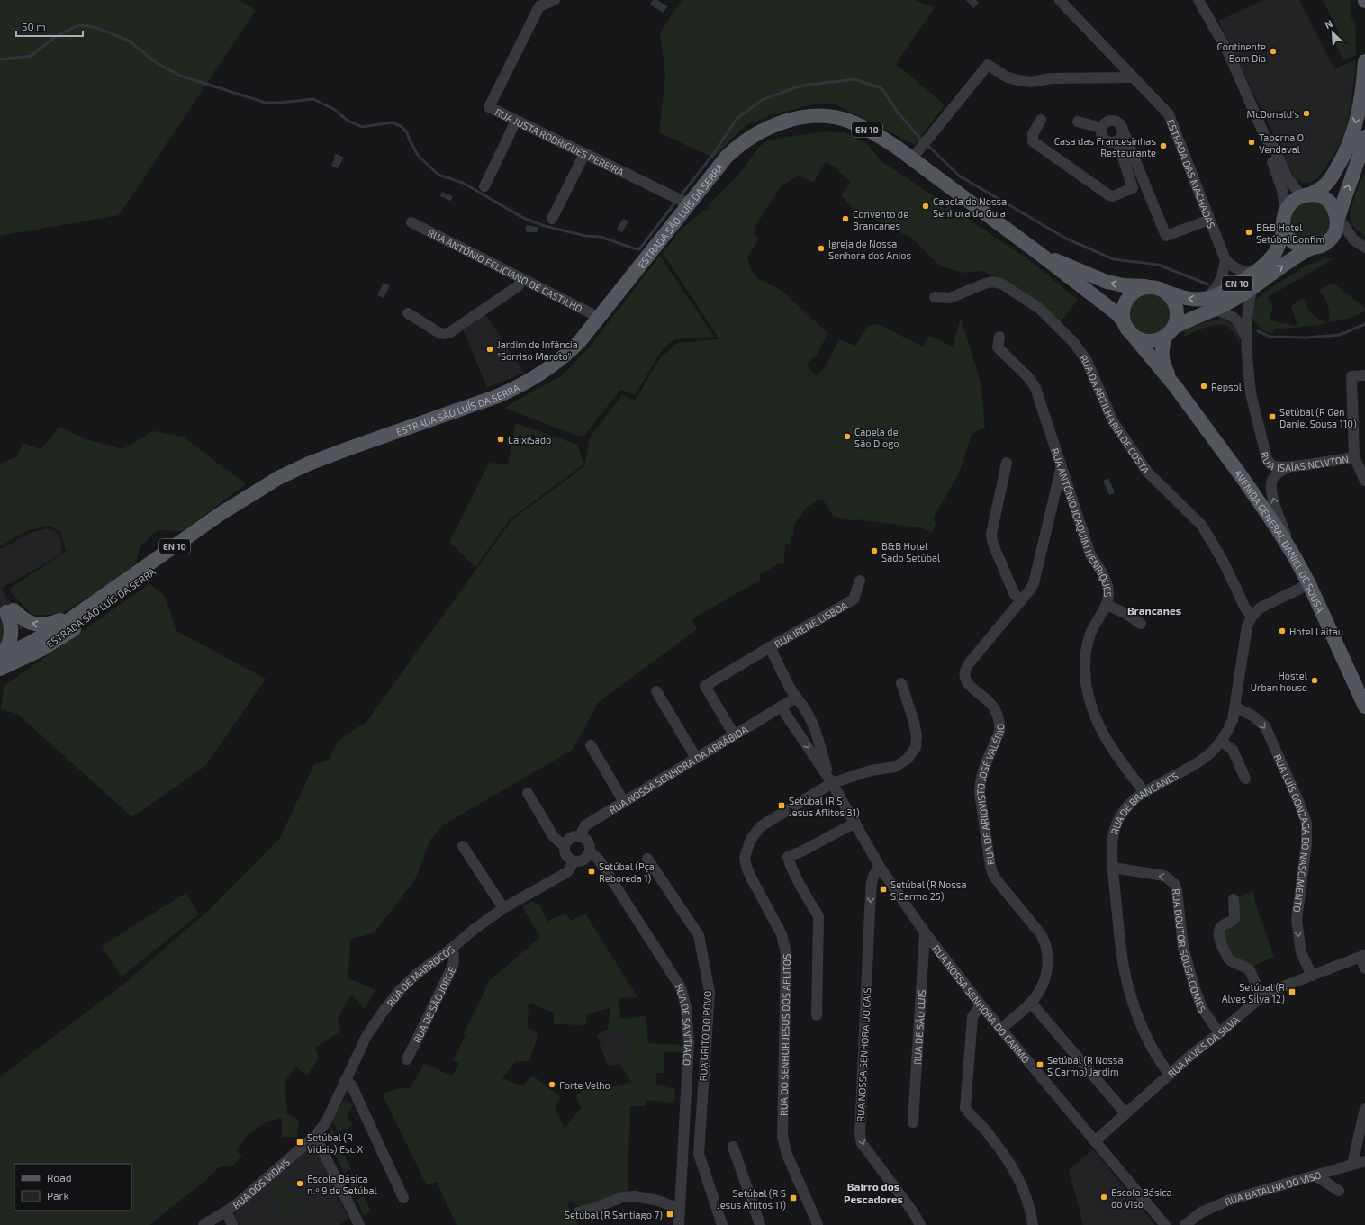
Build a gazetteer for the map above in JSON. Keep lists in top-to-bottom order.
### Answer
{
  "streets": {
    "main road": ["EN 10", "ESTRADA SÃO LUÍS DA SERRA", "AVENIDA GENERAL DANIEL DE SOUSA"],
    "street": [
      "RUA JUSTA RODRIGUES PEREIRA",
      "ESTRADA DAS MACHADAS",
      "RUA ANTÓNIO FELICIANO DE CASTILHO",
      "RUA DA ARTILHARIA DE COSTA",
      "RUA ISAÍAS NEWTON",
      "RUA ANTÓNIO JOAQUIM HENRIQUES",
      "RUA IRENE LISBOA",
      "RUA NOSSA SENHORA DA ARRÁBIDA",
      "RUA DE ARIOVISTO JOSÉ VALÉRIO",
      "RUA DE BRANCANES",
      "RUA LUÍS GONZAGA DO NASCIMENTO",
      "RUA DOUTOR SOUSA GOMES",
      "RUA DE MARROCOS",
      "RUA NOSSA SENHORA DO CARMO",
      "RUA DE SÃO JORGE",
      "RUA DE SAN'TIAGO",
      "RUA DE SÃO LUIS",
      "RUA DO SENHOR JESUS DOS AFLITOS",
      "RUA GRITO DO POVO",
      "RUA ALVES DA SILVA",
      "RUA NOSSA SENHORA DO CAIS",
      "RUA DOS VIDAIS",
      "RUA BATALHA DO VISO"
    ]
  },
  "crossings": [
    ["EN 10", "ESTRADA DAS MACHADAS"],
    ["EN 10", "ESTRADA SÃO LUÍS DA SERRA"],
    ["EN 10", "RUA ISAÍAS NEWTON"],
    ["RUA JUSTA RODRIGUES PEREIRA", "ESTRADA SÃO LUÍS DA SERRA"],
    ["ESTRADA DAS MACHADAS", "RUA ISAÍAS NEWTON"],
    ["ESTRADA SÃO LUÍS DA SERRA", "RUA ANTÓNIO FELICIANO DE CASTILHO"],
    ["RUA DA ARTILHARIA DE COSTA", "RUA DE BRANCANES"],
    ["RUA ANTÓNIO JOAQUIM HENRIQUES", "RUA DE ARIOVISTO JOSÉ VALÉRIO"],
    ["RUA ANTÓNIO JOAQUIM HENRIQUES", "RUA DE BRANCANES"],
    ["RUA IRENE LISBOA", "RUA NOSSA SENHORA DA ARRÁBIDA"],
    ["RUA NOSSA SENHORA DA ARRÁBIDA", "RUA DE MARROCOS"],
    ["RUA NOSSA SENHORA DA ARRÁBIDA", "RUA DE SAN'TIAGO"],
    ["RUA DE ARIOVISTO JOSÉ VALÉRIO", "RUA NOSSA SENHORA DO CARMO"],
    ["RUA DE BRANCANES", "RUA LUÍS GONZAGA DO NASCIMENTO"],
    ["RUA DE BRANCANES", "RUA DOUTOR SOUSA GOMES"],
    ["RUA DE BRANCANES", "RUA ALVES DA SILVA"],
    ["RUA LUÍS GONZAGA DO NASCIMENTO", "RUA ALVES DA SILVA"],
    ["RUA DOUTOR SOUSA GOMES", "RUA ALVES DA SILVA"],
    ["RUA DE MARROCOS", "RUA DE SÃO JORGE"],
    ["RUA DE MARROCOS", "RUA DE SAN'TIAGO"],
    ["RUA DE MARROCOS", "RUA DOS VIDAIS"],
    ["RUA NOSSA SENHORA DO CARMO", "RUA DE SÃO LUIS"],
    ["RUA NOSSA SENHORA DO CARMO", "RUA DO SENHOR JESUS DOS AFLITOS"],
    ["RUA NOSSA SENHORA DO CARMO", "RUA ALVES DA SILVA"],
    ["RUA NOSSA SENHORA DO CARMO", "RUA NOSSA SENHORA DO CAIS"]
  ],
  "one_way": ["RUA LUÍS GONZAGA DO NASCIMENTO", "RUA DOUTOR SOUSA GOMES", "RUA NOSSA SENHORA DO CAIS"],
  "districts": ["Brancanes", "Bairro dos Pescadores"],
  "places": {
    "other": [
      "Continente Bom Dia",
      "McDonald's",
      "Taberna O Vendaval",
      "Casa das Francesinhas Restaurante",
      "Capela de Nossa Senhora da Guia",
      "Convento de Brancanes",
      "B&B Hotel Setúbal Bonfim",
      "Igreja de Nossa Senhora dos Anjos",
      "Jardim de Infância \"Sorriso Maroto\"",
      "Repsol",
      "Capela de São Diogo",
      "CaixiSado",
      "B&B Hotel Sado Setúbal",
      "Hotel Laitau",
      "Hostel Urban house",
      "Forte Velho",
      "Escola Básica n.º 9 de Setúbal",
      "Escola Básica do Viso"
    ],
    "transit": [
      "Setúbal (R Gen Daniel Sousa 110)",
      "Setúbal (R S Jesus Aflitos 31)",
      "Setúbal (Pça Reboreda 1)",
      "Setúbal (R Nossa S Carmo 25)",
      "Setúbal (R Alves Silva 12)",
      "Setúbal (R Nossa S Carmo) Jardim",
      "Setúbal (R Vidais) Esc X",
      "Setúbal (R S Jesus Aflitos 11)",
      "Setúbal (R Santiago 7)"
    ]
  },
  "legend": ["Road", "Park"],
  "scale_bar": "50 m",
  "north": "top left"
}
